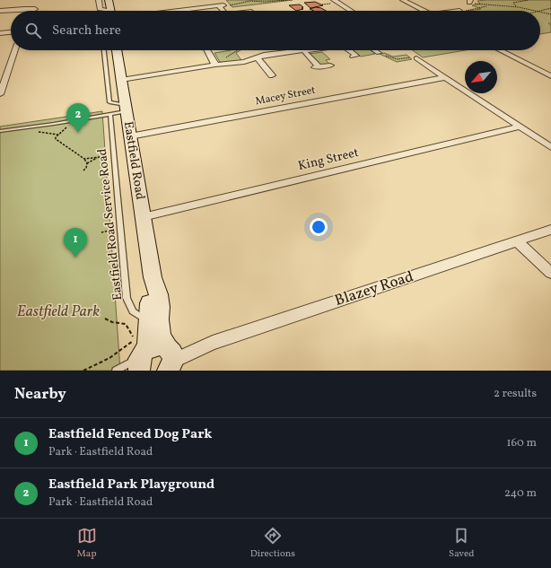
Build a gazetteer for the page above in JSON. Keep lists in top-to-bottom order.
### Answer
{
  "streets": {
    "main road": ["Eastfield Road"],
    "street": ["Macey Street", "King Street", "Blazey Road"],
    "lane": ["Eastfield Road Service Road"]
  },
  "crossings": [
    ["Macey Street", "Eastfield Road"],
    ["King Street", "Eastfield Road"],
    ["Eastfield Road", "Eastfield Road Service Road"],
    ["Eastfield Road", "Blazey Road"]
  ],
  "parks": ["Eastfield Park"],
  "north": "bottom left",
  "page": {
    "search": "Search here",
    "pins": ["2", "1"],
    "heading": ["Nearby", "2 results"],
    "list": [
      {
        "mark": "1",
        "name": "Eastfield Fenced Dog Park",
        "note": "Park · Eastfield Road",
        "value": "160 m"
      },
      {
        "mark": "2",
        "name": "Eastfield Park Playground",
        "note": "Park · Eastfield Road",
        "value": "240 m"
      }
    ],
    "nav": ["Map", "Directions", "Saved"]
  }
}
